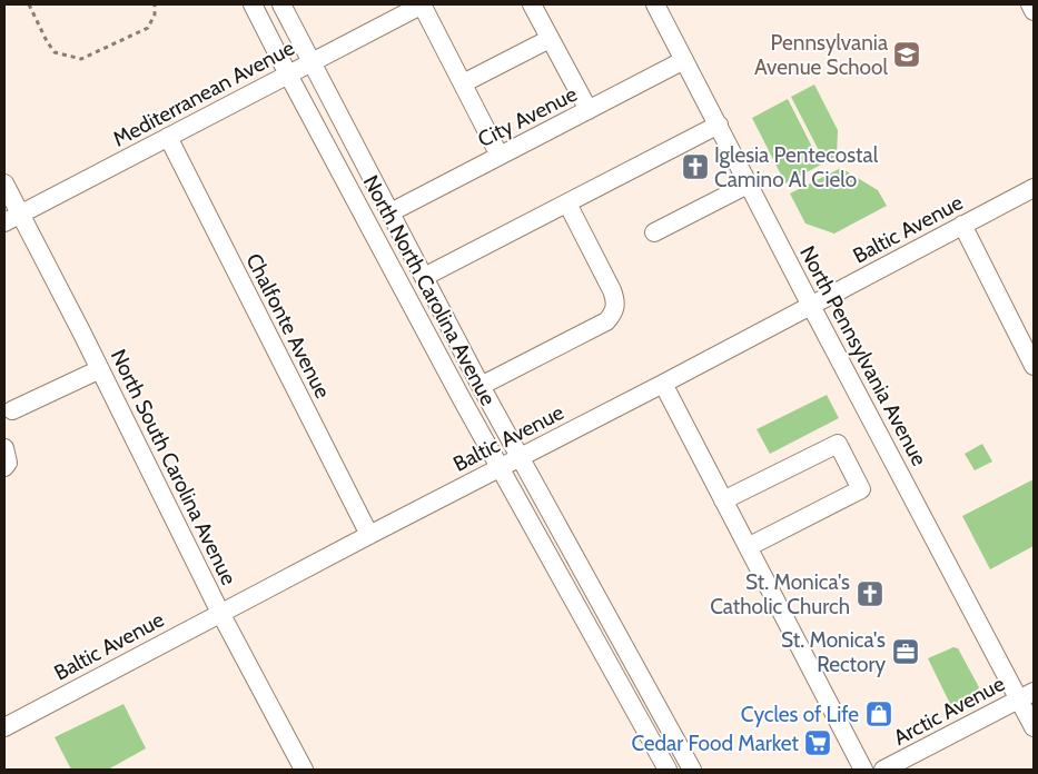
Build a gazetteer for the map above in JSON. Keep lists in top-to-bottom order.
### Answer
{
  "streets": {
    "street": [
      "Mediterranean Avenue",
      "City Avenue",
      "Baltic Avenue",
      "North North Carolina Avenue",
      "Chalfonte Avenue",
      "North Pennsylvania Avenue",
      "North South Carolina Avenue",
      "Arctic Avenue"
    ]
  },
  "crossings": [
    ["Mediterranean Avenue", "North North Carolina Avenue"],
    ["Mediterranean Avenue", "Chalfonte Avenue"],
    ["Mediterranean Avenue", "North South Carolina Avenue"],
    ["City Avenue", "North North Carolina Avenue"],
    ["City Avenue", "North Pennsylvania Avenue"],
    ["Baltic Avenue", "North North Carolina Avenue"],
    ["Baltic Avenue", "Chalfonte Avenue"],
    ["Baltic Avenue", "North Pennsylvania Avenue"],
    ["Baltic Avenue", "North South Carolina Avenue"],
    ["North Pennsylvania Avenue", "Arctic Avenue"]
  ],
  "places": {
    "school or university": ["Pennsylvania Avenue School"],
    "church": ["Iglesia Pentecostal Camino Al Cielo", "St. Monica's Catholic Church"],
    "office": ["St. Monica's Rectory"],
    "shop": ["Cycles of Life"],
    "supermarket": ["Cedar Food Market"]
  }
}
